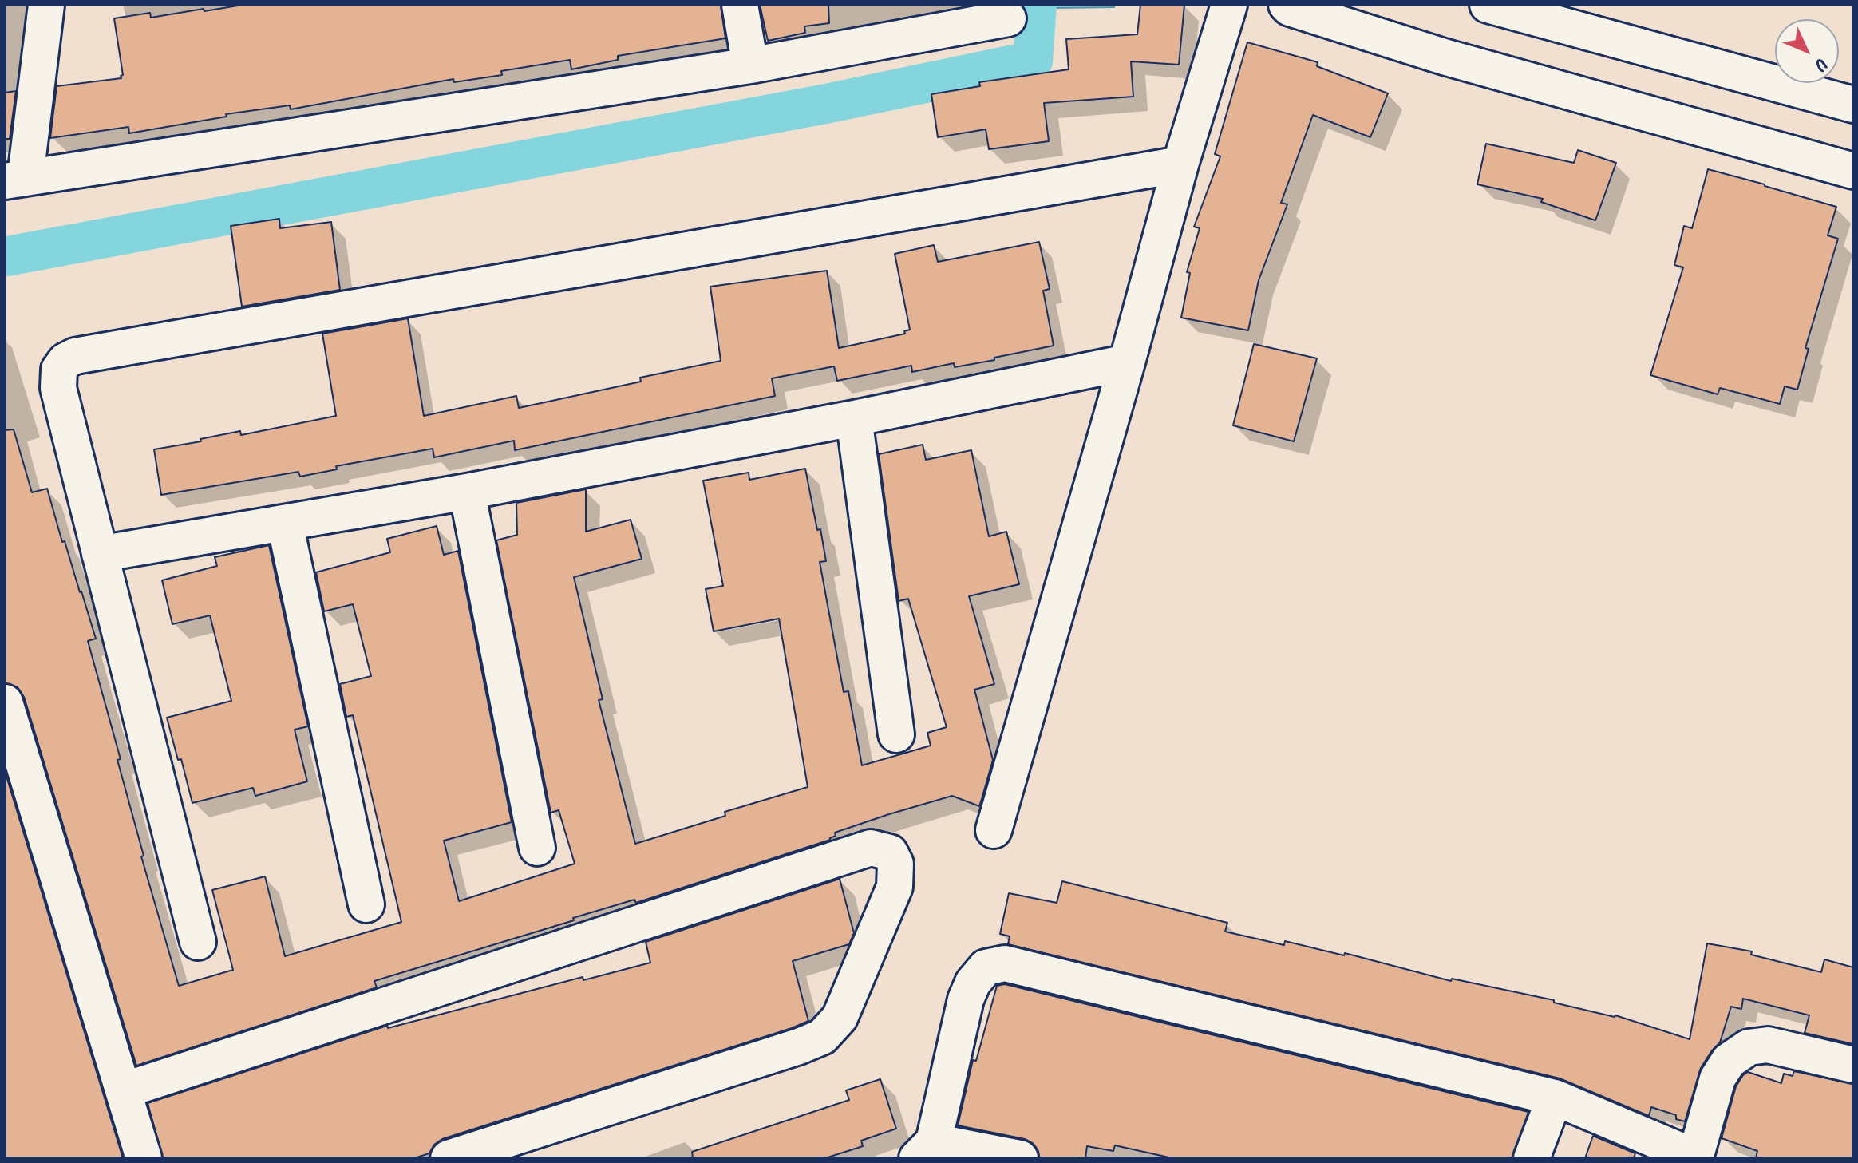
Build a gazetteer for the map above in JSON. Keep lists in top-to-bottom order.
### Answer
{
  "north": "bottom right"
}
